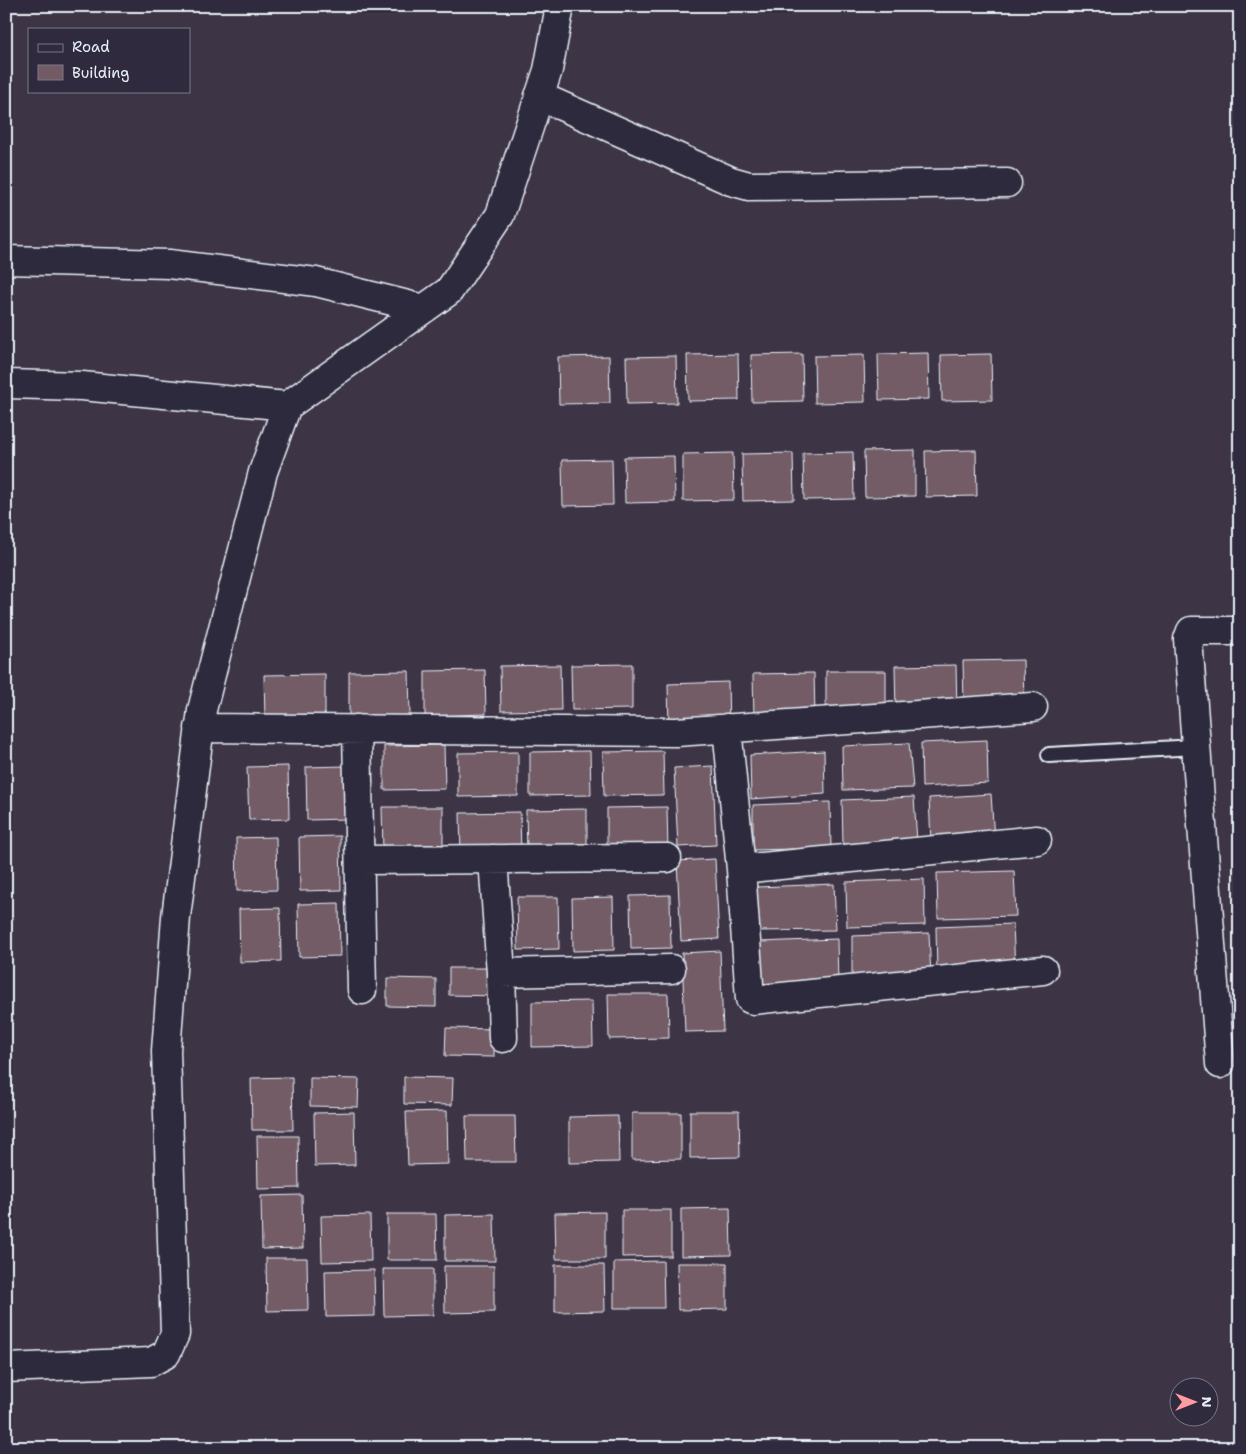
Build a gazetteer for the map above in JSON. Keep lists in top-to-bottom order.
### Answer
{
  "legend": ["Road", "Building"],
  "north": "right"
}
